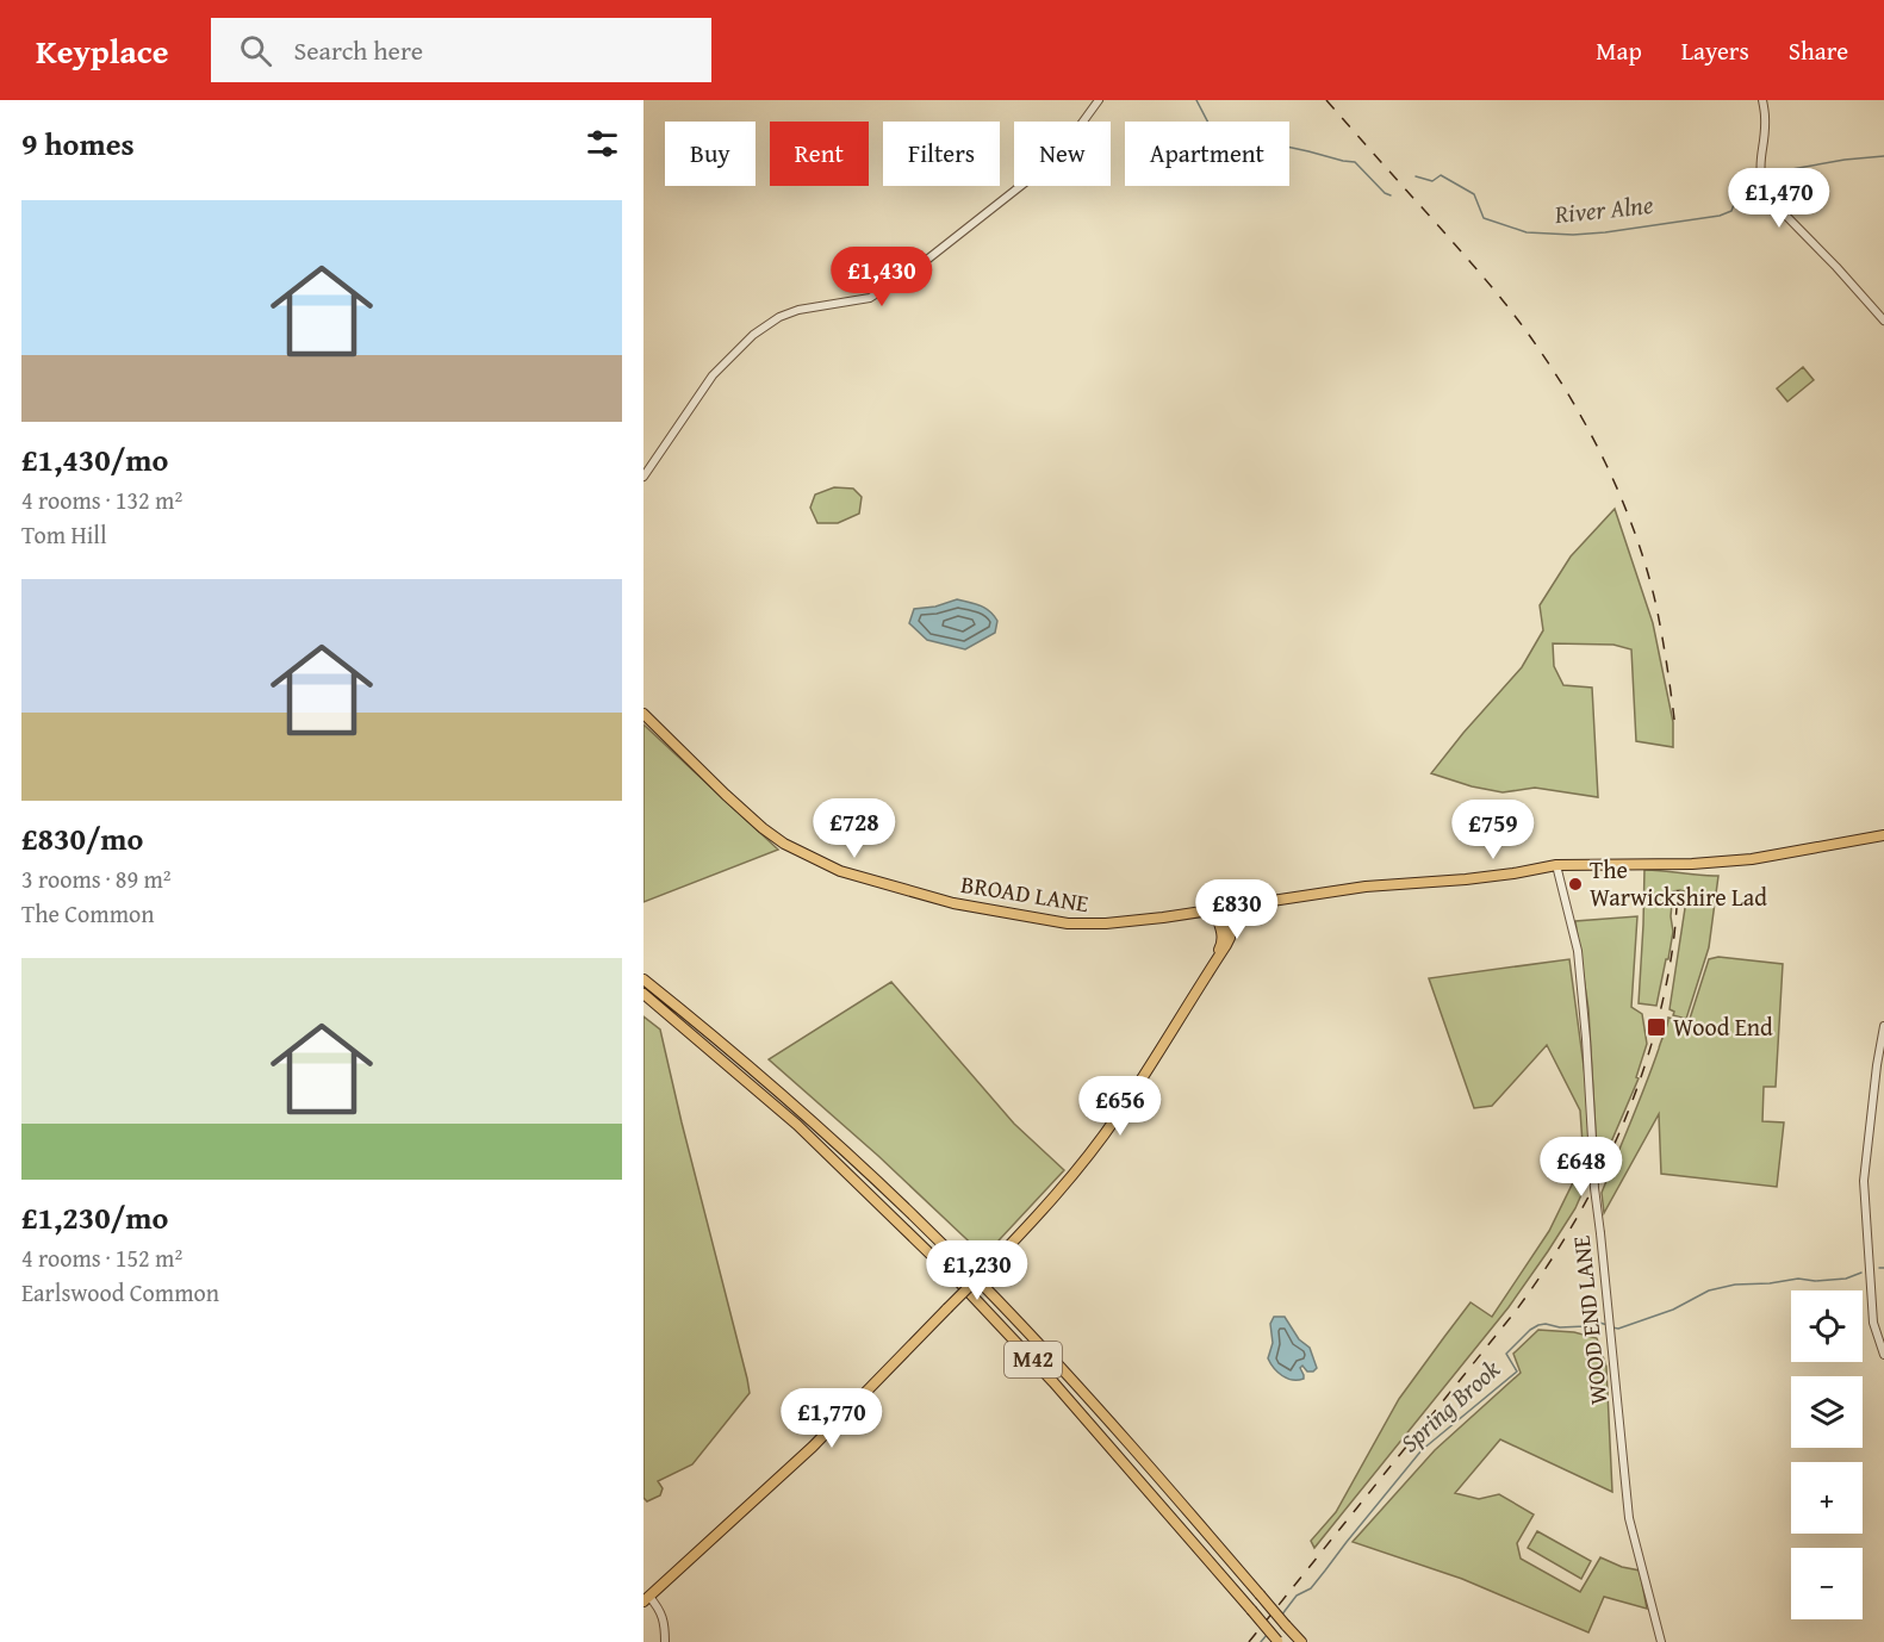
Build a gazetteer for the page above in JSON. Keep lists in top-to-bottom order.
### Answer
{
  "streets": {
    "highway": ["M42"],
    "main road": ["BROAD LANE"],
    "street": ["WOOD END LANE"]
  },
  "crossings": [
    ["BROAD LANE", "WOOD END LANE"]
  ],
  "water": ["River Alne", "Spring Brook"],
  "places": {
    "other": ["The Warwickshire Lad"],
    "transit": ["Wood End"]
  },
  "page": {
    "header": "Keyplace",
    "search": "Search here",
    "nav": ["Map", "Layers", "Share"],
    "heading": "9 homes",
    "chip": [
      "Buy",
      "Rent",
      "Filters",
      "New",
      "Apartment"
    ],
    "price": [
      "£1,470",
      "£1,430",
      "£728",
      "£759",
      "£830",
      "£656",
      "£648",
      "£1,230",
      "£1,770"
    ],
    "list": [
      {
        "name": "£1,430/mo",
        "note": "4 rooms · 132 m² · Tom Hill"
      },
      {
        "name": "£830/mo",
        "note": "3 rooms · 89 m² · The Common"
      },
      {
        "name": "£1,230/mo",
        "note": "4 rooms · 152 m² · Earlswood Common"
      }
    ],
    "map_buttons": ["+", "−"]
  }
}
